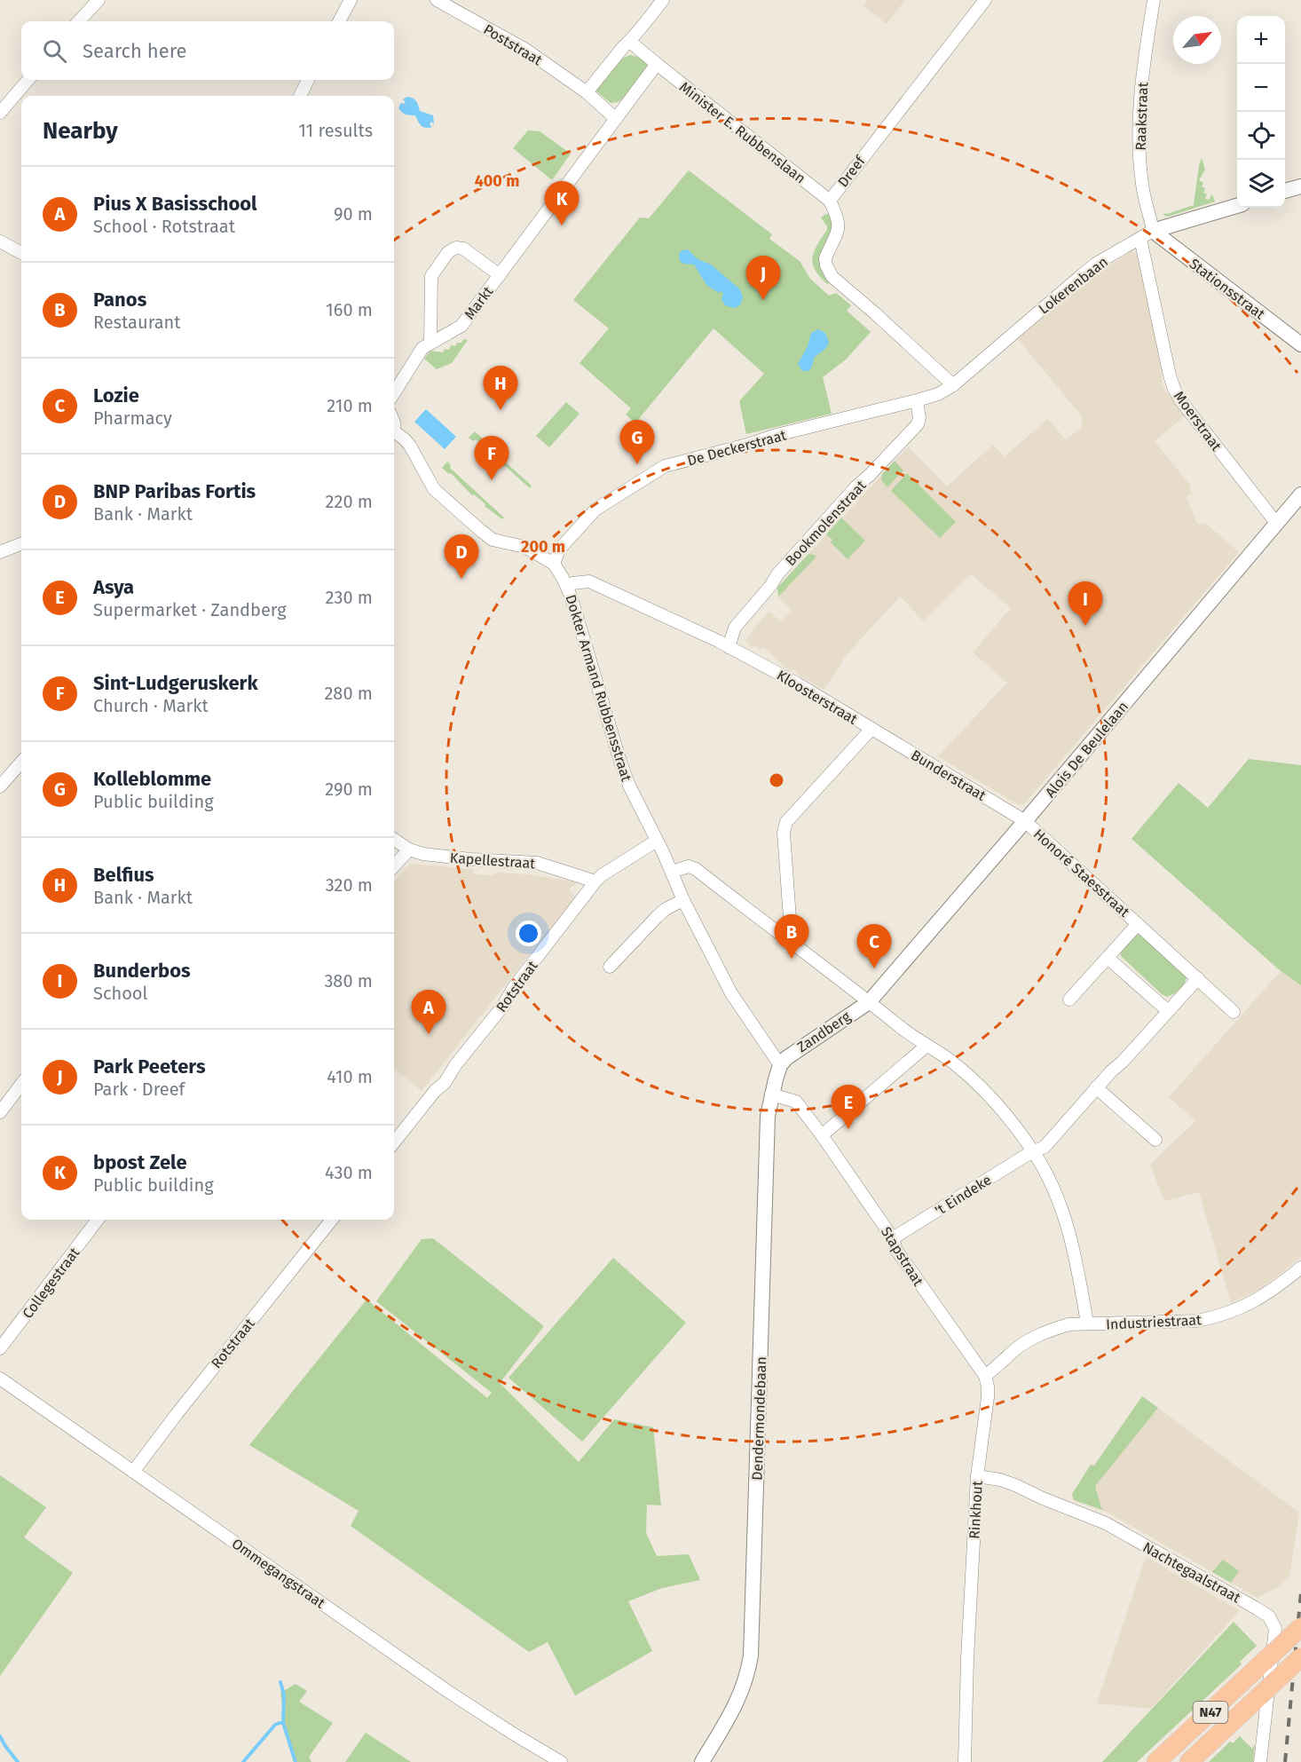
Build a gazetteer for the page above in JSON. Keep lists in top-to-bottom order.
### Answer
{
  "streets": {
    "highway": ["N47"],
    "street": [
      "Poststraat",
      "Raakstraat",
      "Minister E. Rubbenslaan",
      "Dreef",
      "Lokerenbaan",
      "Stationsstraat",
      "Markt",
      "Moerstraat",
      "De Deckerstraat",
      "Bookmolenstraat",
      "Dokter Armand Rubbensstraat",
      "Kloosterstraat",
      "Alois De Beulelaan",
      "Bunderstraat",
      "Kapellestraat",
      "Honoré Staesstraat",
      "Rotstraat",
      "Zandberg",
      "'t Eindeke",
      "Stapstraat",
      "Collegestraat",
      "Industriestraat",
      "Dendermondebaan",
      "Rinkhout",
      "Nachtegaalstraat",
      "Ommegangstraat"
    ]
  },
  "crossings": [
    ["Raakstraat", "Lokerenbaan"],
    ["Raakstraat", "Stationsstraat"],
    ["Raakstraat", "Moerstraat"],
    ["Minister E. Rubbenslaan", "Dreef"],
    ["Dreef", "Lokerenbaan"],
    ["Dreef", "De Deckerstraat"],
    ["Lokerenbaan", "Stationsstraat"],
    ["Lokerenbaan", "Moerstraat"],
    ["Lokerenbaan", "De Deckerstraat"],
    ["Stationsstraat", "Moerstraat"],
    ["Moerstraat", "Alois De Beulelaan"],
    ["De Deckerstraat", "Bookmolenstraat"],
    ["De Deckerstraat", "Dokter Armand Rubbensstraat"],
    ["Bookmolenstraat", "Kloosterstraat"],
    ["Dokter Armand Rubbensstraat", "Kloosterstraat"],
    ["Dokter Armand Rubbensstraat", "Rotstraat"],
    ["Dokter Armand Rubbensstraat", "Zandberg"],
    ["Dokter Armand Rubbensstraat", "Dendermondebaan"],
    ["Kloosterstraat", "Bunderstraat"],
    ["Alois De Beulelaan", "Bunderstraat"],
    ["Alois De Beulelaan", "Honoré Staesstraat"],
    ["Alois De Beulelaan", "Zandberg"],
    ["Bunderstraat", "Honoré Staesstraat"],
    ["Kapellestraat", "Rotstraat"],
    ["Rotstraat", "Ommegangstraat"],
    ["Zandberg", "Dendermondebaan"],
    ["'t Eindeke", "Stapstraat"],
    ["Stapstraat", "Rinkhout"],
    ["Rinkhout", "Nachtegaalstraat"]
  ],
  "north": "top right",
  "page": {
    "map_buttons": ["+", "−"],
    "search": "Search here",
    "heading": ["Nearby", "11 results"],
    "list": [
      {
        "mark": "A",
        "name": "Pius X Basisschool",
        "note": "School · Rotstraat",
        "value": "90 m"
      },
      {
        "mark": "B",
        "name": "Panos",
        "note": "Restaurant",
        "value": "160 m"
      },
      {
        "mark": "C",
        "name": "Lozie",
        "note": "Pharmacy",
        "value": "210 m"
      },
      {
        "mark": "D",
        "name": "BNP Paribas Fortis",
        "note": "Bank · Markt",
        "value": "220 m"
      },
      {
        "mark": "E",
        "name": "Asya",
        "note": "Supermarket · Zandberg",
        "value": "230 m"
      },
      {
        "mark": "F",
        "name": "Sint-Ludgeruskerk",
        "note": "Church · Markt",
        "value": "280 m"
      },
      {
        "mark": "G",
        "name": "Kolleblomme",
        "note": "Public building",
        "value": "290 m"
      },
      {
        "mark": "H",
        "name": "Belfius",
        "note": "Bank · Markt",
        "value": "320 m"
      },
      {
        "mark": "I",
        "name": "Bunderbos",
        "note": "School",
        "value": "380 m"
      },
      {
        "mark": "J",
        "name": "Park Peeters",
        "note": "Park · Dreef",
        "value": "410 m"
      },
      {
        "mark": "K",
        "name": "bpost Zele",
        "note": "Public building",
        "value": "430 m"
      }
    ],
    "pins": [
      "K",
      "J",
      "H",
      "G",
      "F",
      "D",
      "I",
      "B",
      "C",
      "A",
      "E"
    ]
  },
  "rings": ["400 m", "200 m"]
}
